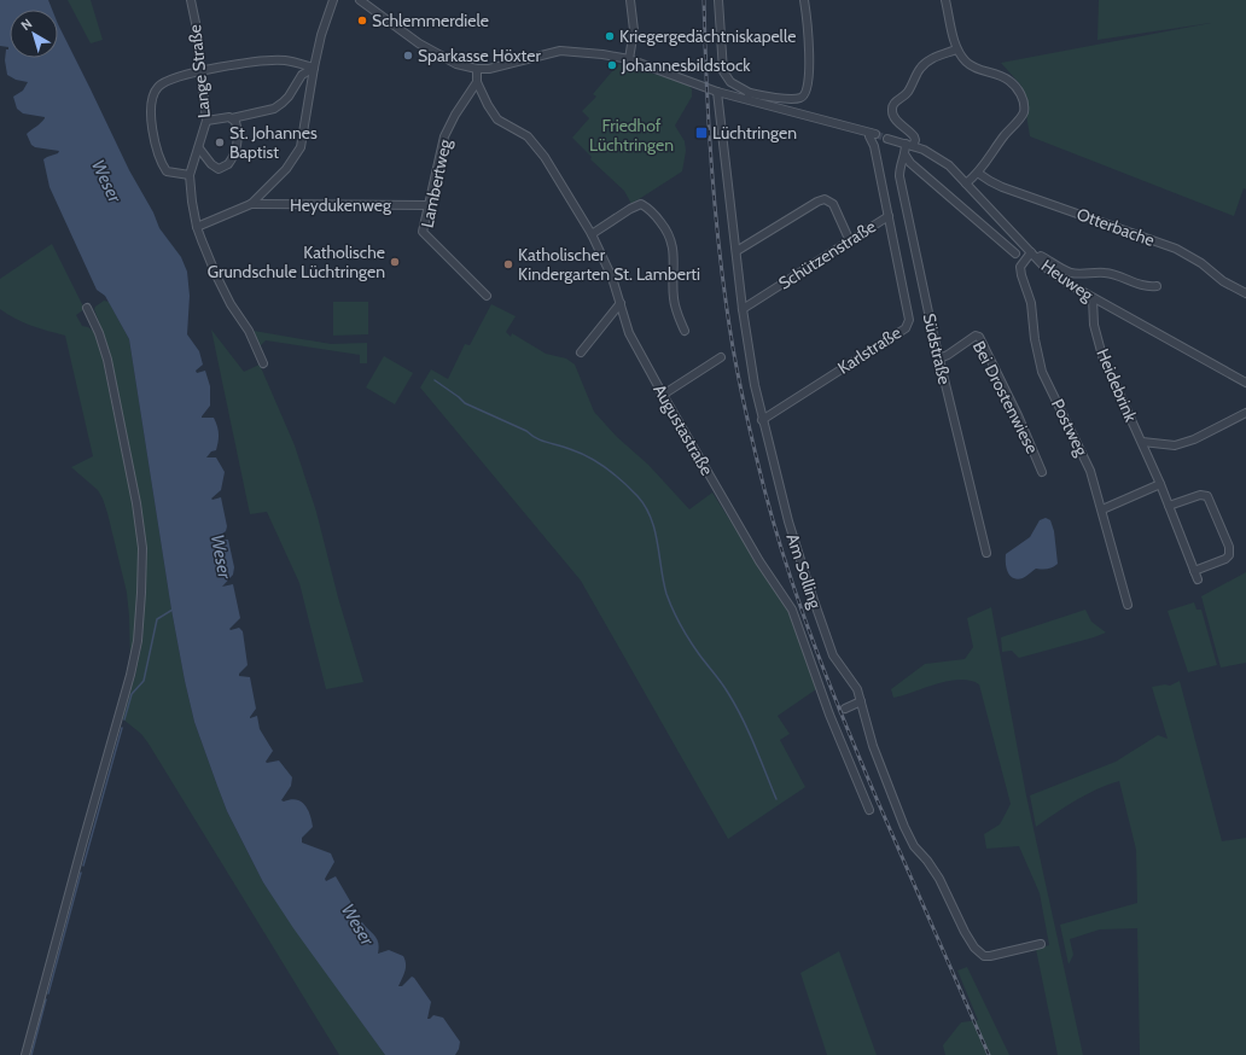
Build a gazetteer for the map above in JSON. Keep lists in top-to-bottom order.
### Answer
{
  "streets": {
    "street": [
      "Lange Straße",
      "Lambertweg",
      "Heydukenweg",
      "Otterbache",
      "Schützenstraße",
      "Heuweg",
      "Südstraße",
      "Karlstraße",
      "Heidebrink",
      "Bei Drostenwiese",
      "Postweg",
      "Augustastraße",
      "Am Solling"
    ]
  },
  "crossings": [
    ["Lambertweg", "Heydukenweg"],
    ["Lambertweg", "Augustastraße"],
    ["Schützenstraße", "Karlstraße"],
    ["Schützenstraße", "Am Solling"],
    ["Heuweg", "Südstraße"],
    ["Heuweg", "Heidebrink"],
    ["Heuweg", "Postweg"],
    ["Südstraße", "Bei Drostenwiese"],
    ["Karlstraße", "Am Solling"]
  ],
  "water": ["Weser"],
  "parks": ["Friedhof Lüchtringen"],
  "places": {
    "other": [
      "Schlemmerdiele",
      "Kriegergedächtniskapelle",
      "Sparkasse Höxter",
      "Johannesbildstock",
      "St. Johannes Baptist",
      "Katholische Grundschule Lüchtringen",
      "Katholischer Kindergarten St. Lamberti"
    ],
    "transit": ["Lüchtringen"]
  },
  "north": "top left"
}
